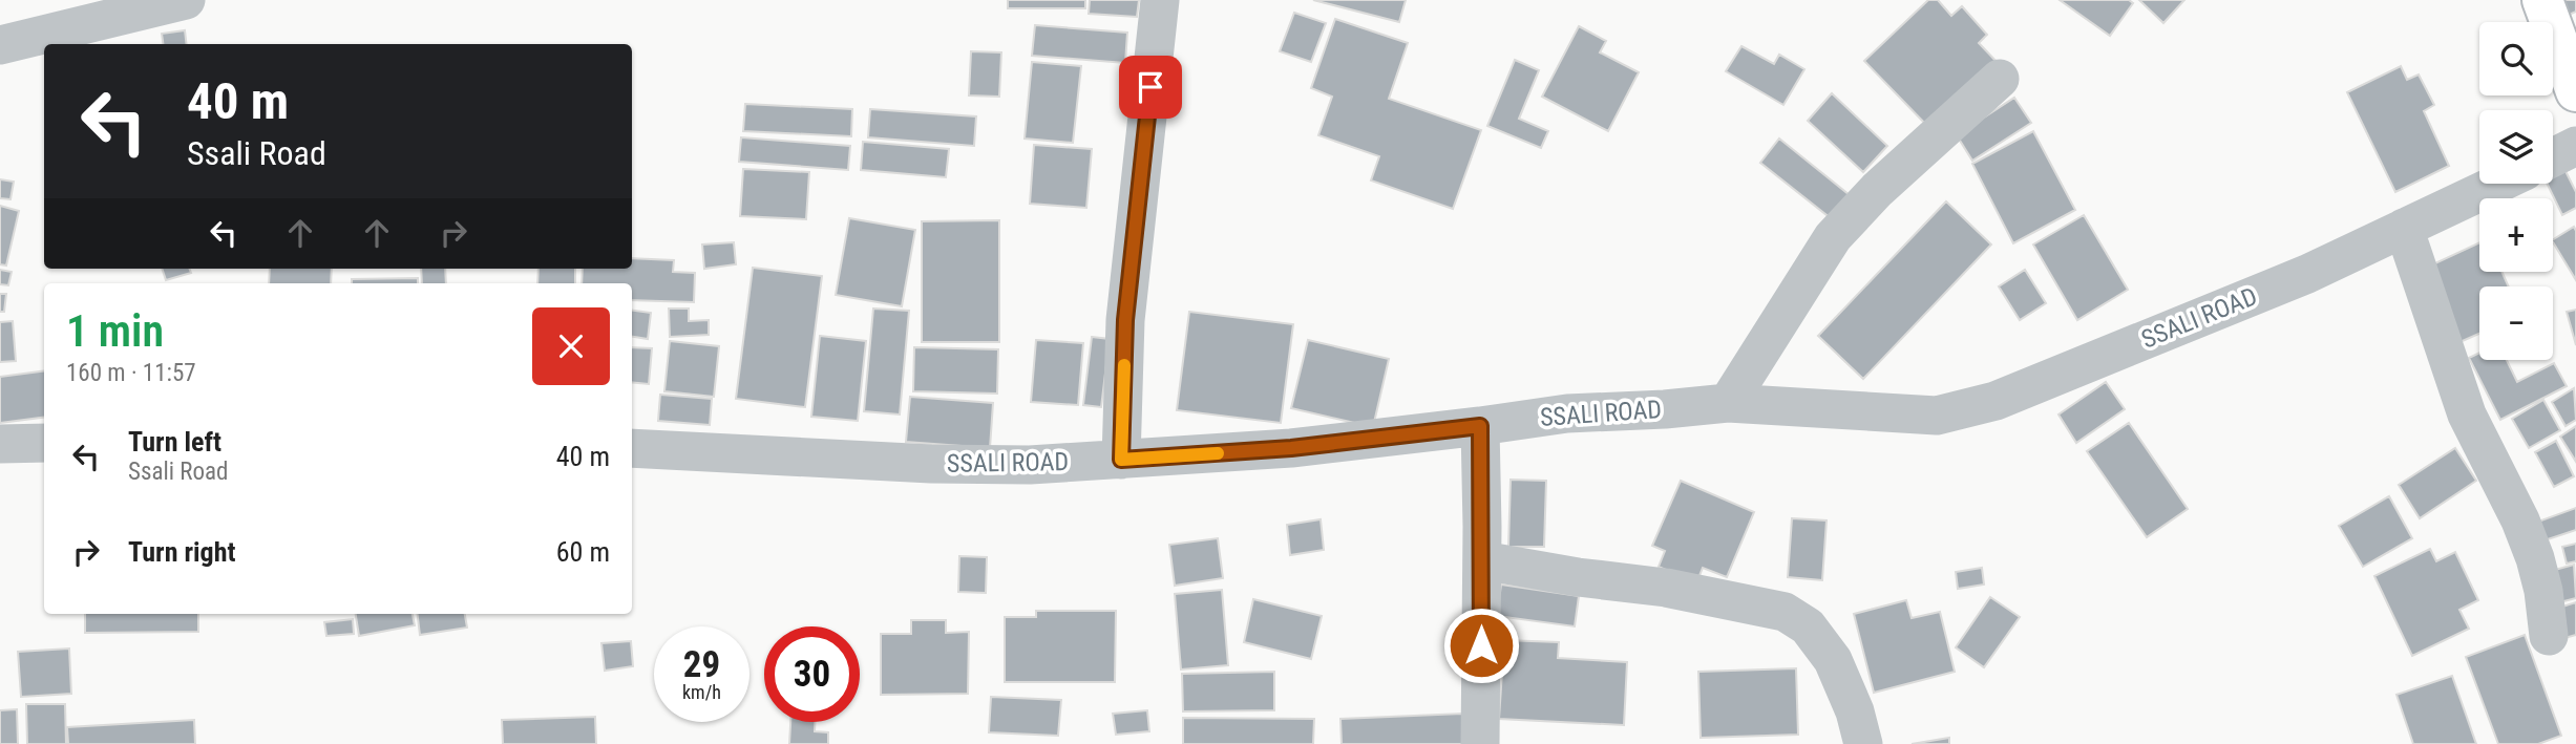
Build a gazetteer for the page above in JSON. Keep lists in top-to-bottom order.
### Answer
{
  "streets": {
    "street": ["SSALI ROAD"]
  },
  "page": {
    "map_buttons": ["+", "−"],
    "turn": ["40 m", "Ssali Road"],
    "heading": ["1 min", "160 m · 11:57"],
    "list": [
      {
        "name": "Turn left",
        "note": "Ssali Road",
        "value": "40 m"
      },
      {
        "name": "Turn right",
        "value": "60 m"
      }
    ],
    "speed": "29 km/h",
    "limit": "30"
  }
}
